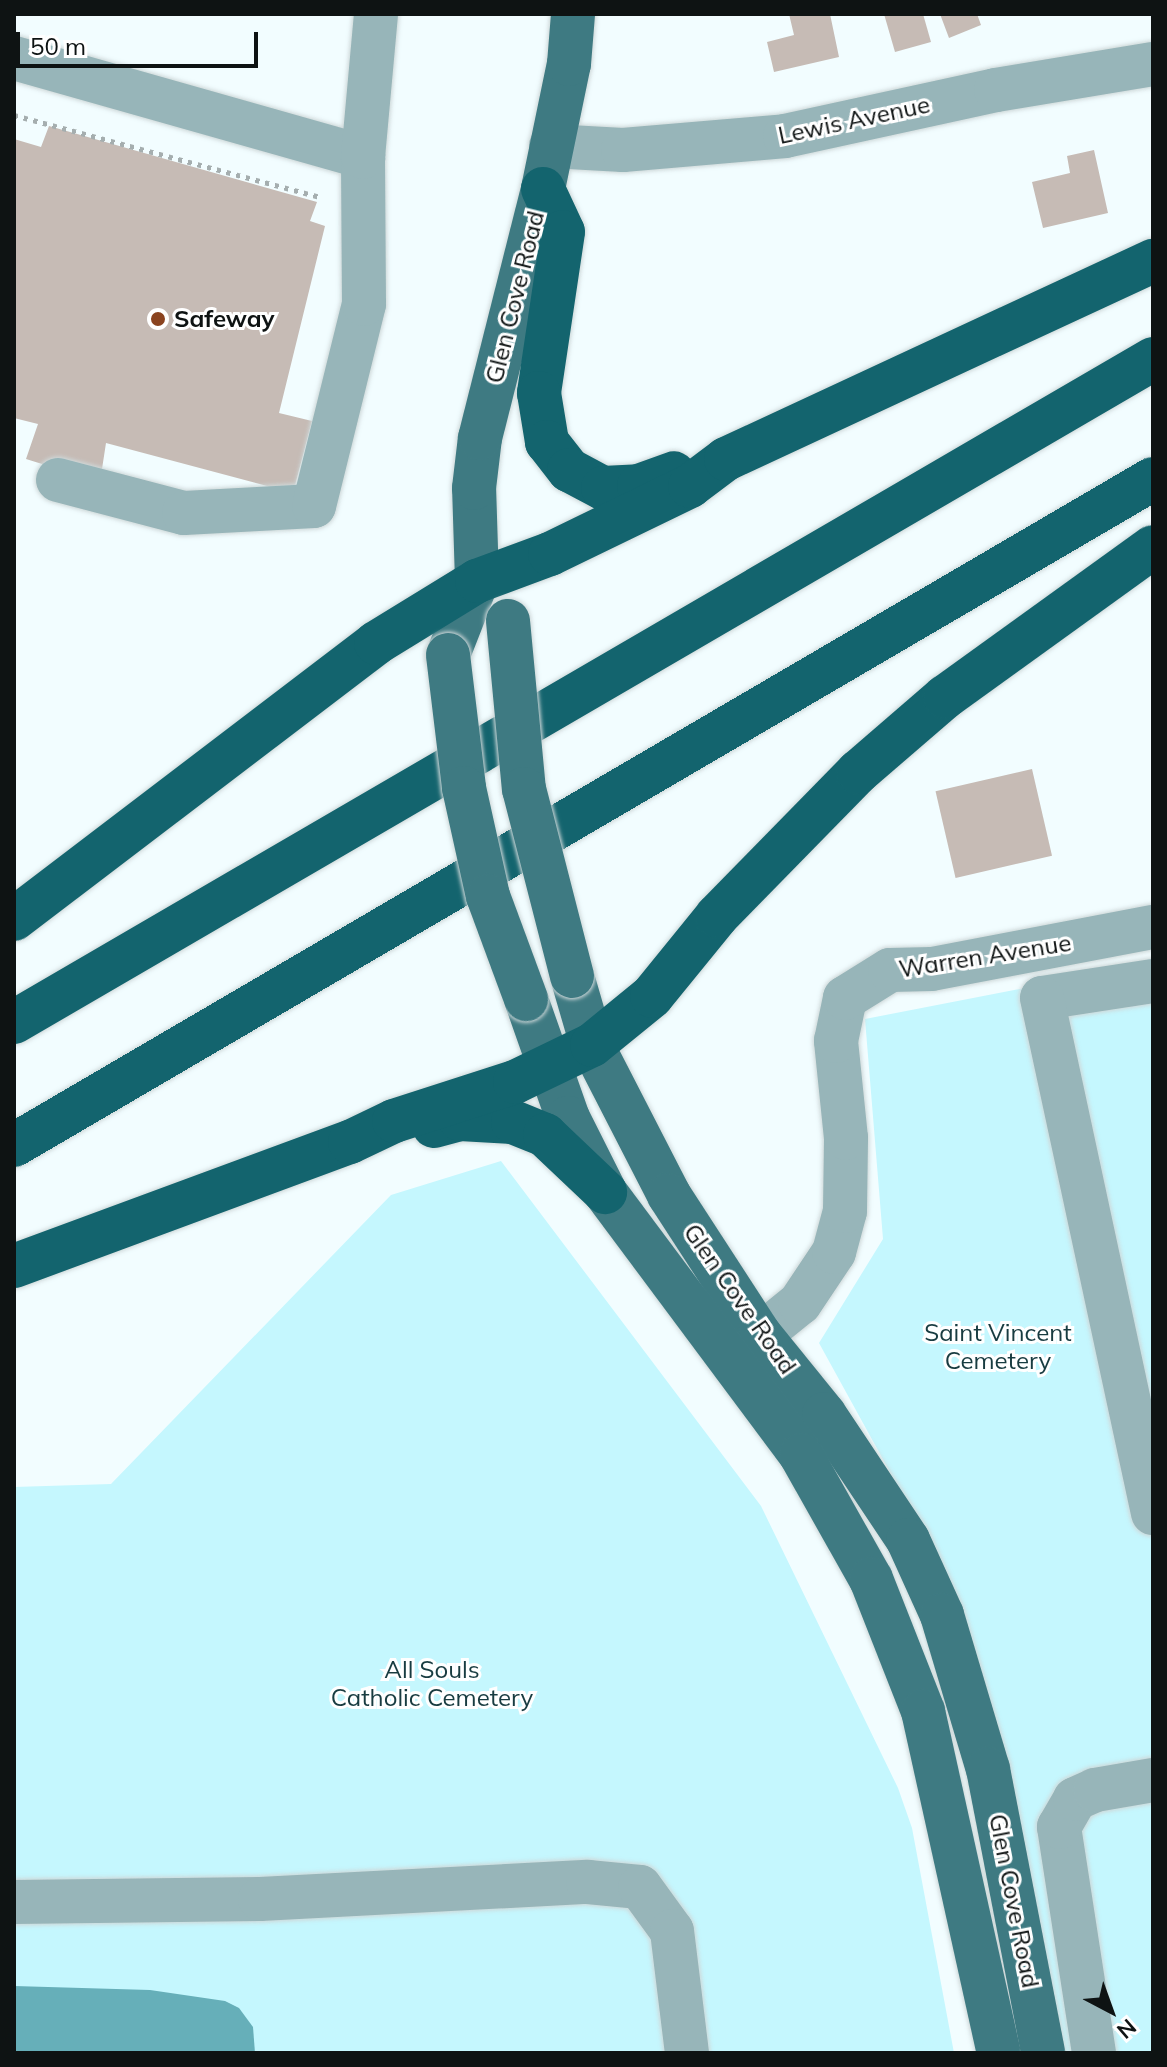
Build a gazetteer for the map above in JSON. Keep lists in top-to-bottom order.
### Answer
{
  "streets": {
    "main road": ["Glen Cove Road"],
    "street": ["Lewis Avenue", "Warren Avenue"]
  },
  "crossings": [
    ["Lewis Avenue", "Glen Cove Road"],
    ["Glen Cove Road", "Warren Avenue"]
  ],
  "parks": ["Saint Vincent Cemetery", "All Souls Catholic Cemetery"],
  "places": ["Safeway"],
  "scale_bar": "50 m",
  "north": "bottom right"
}
